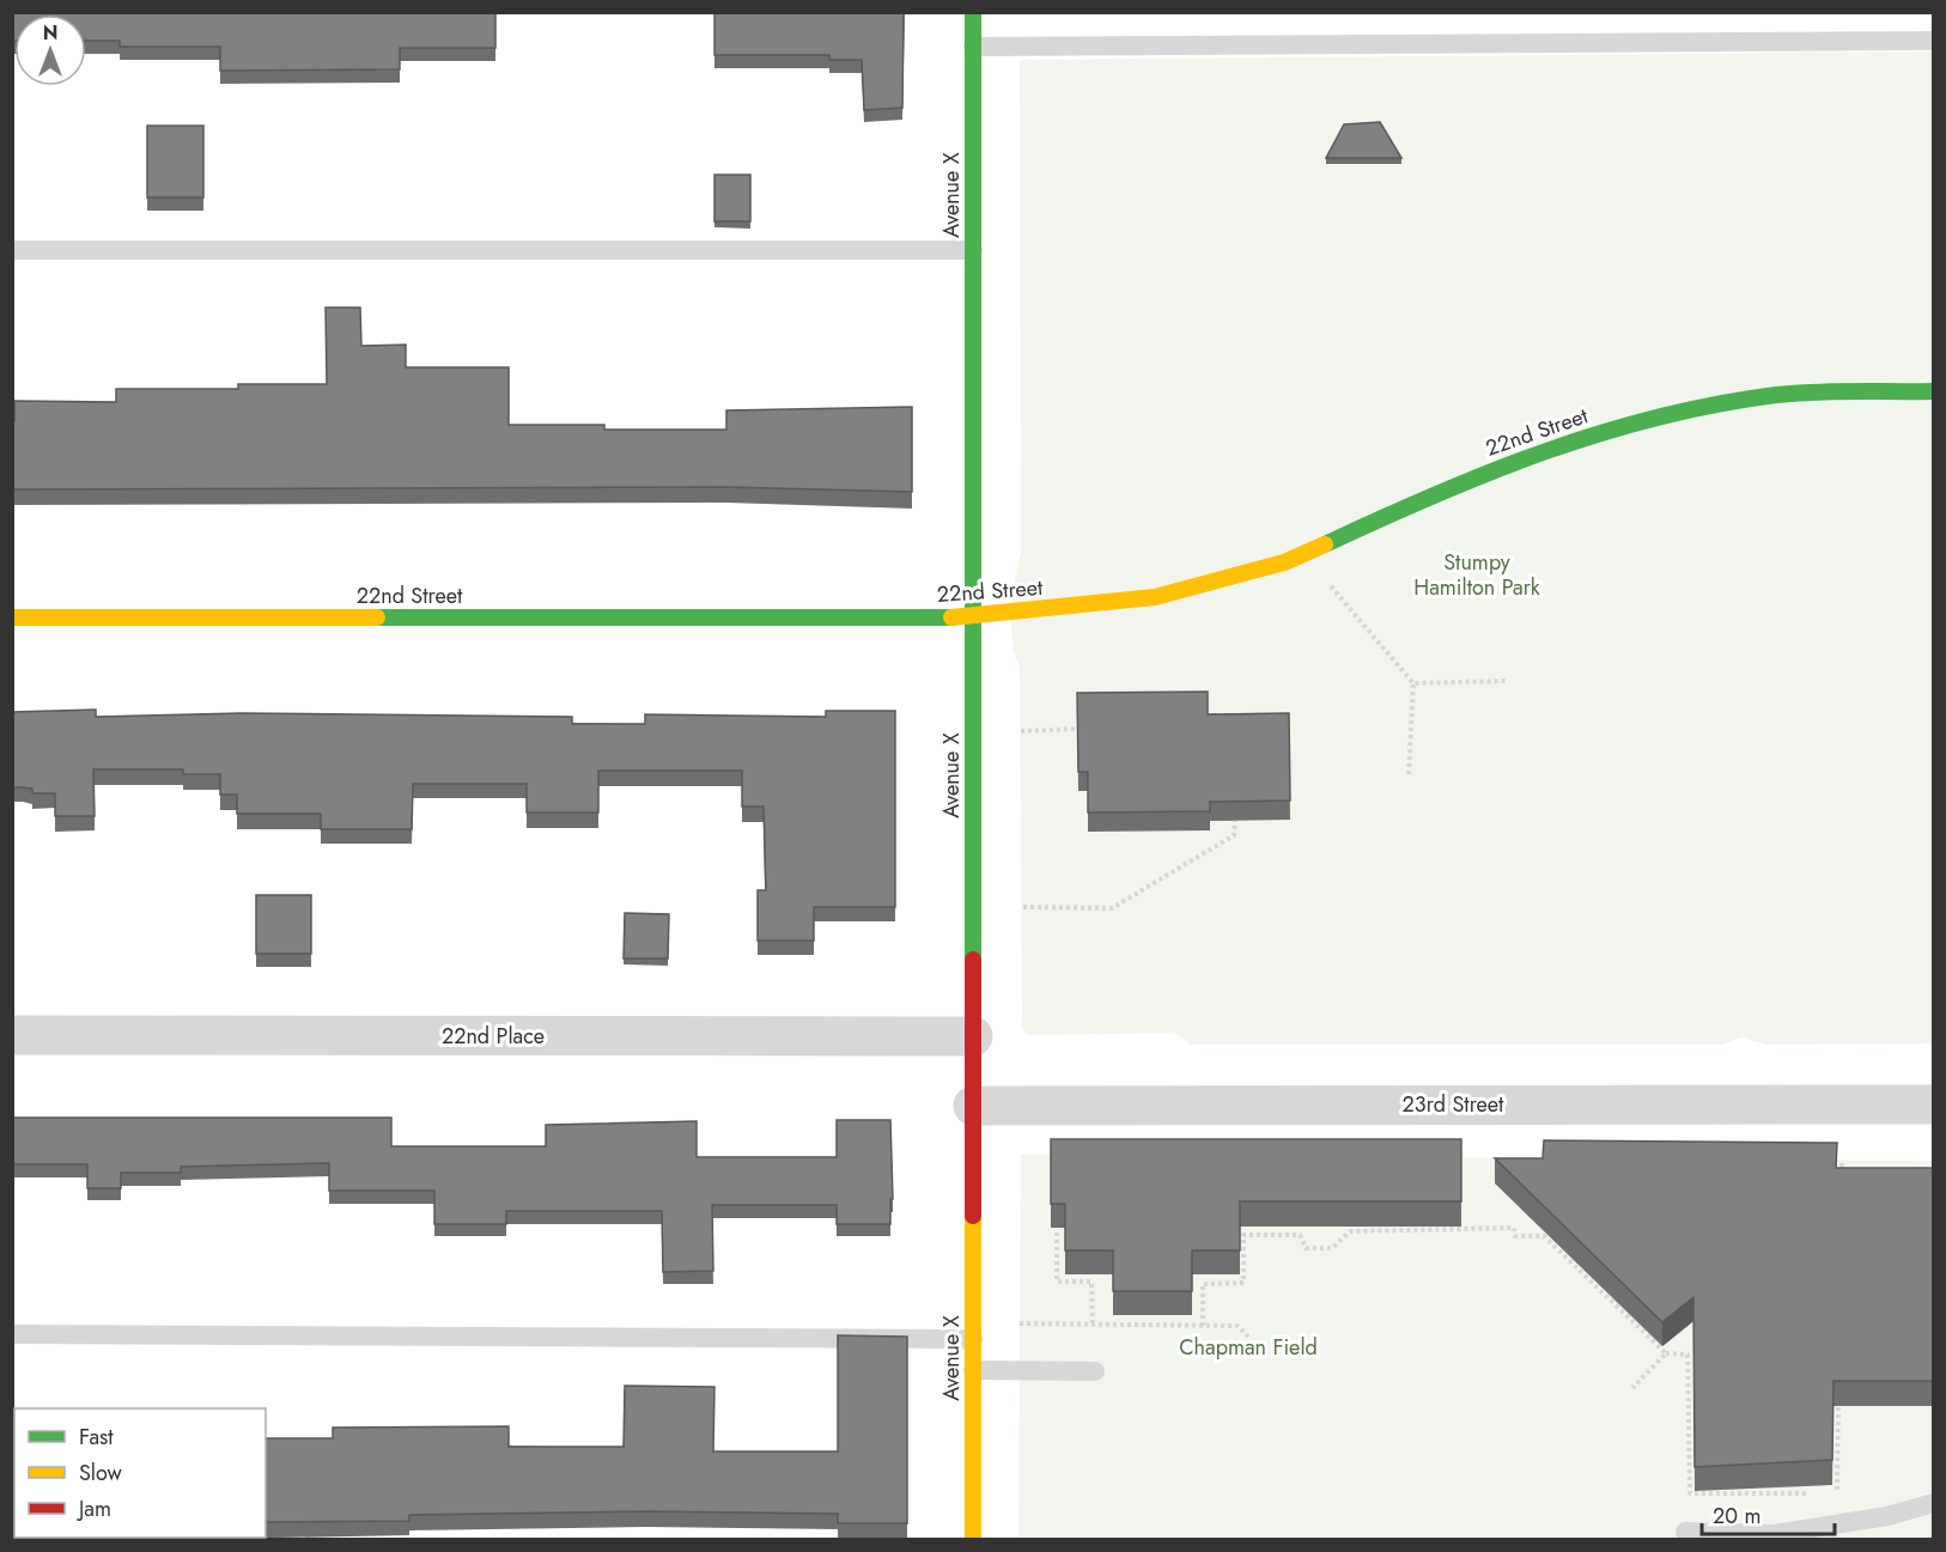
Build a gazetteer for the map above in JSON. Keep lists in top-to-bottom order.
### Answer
{
  "streets": {
    "street": [
      "Avenue X",
      "22nd Street",
      "22nd Place",
      "23rd Street"
    ]
  },
  "crossings": [
    ["Avenue X", "22nd Street"],
    ["Avenue X", "22nd Place"],
    ["Avenue X", "23rd Street"]
  ],
  "parks": ["Stumpy Hamilton Park", "Chapman Field"],
  "legend": ["Fast", "Slow", "Jam"],
  "scale_bar": "20 m",
  "north": "top"
}
